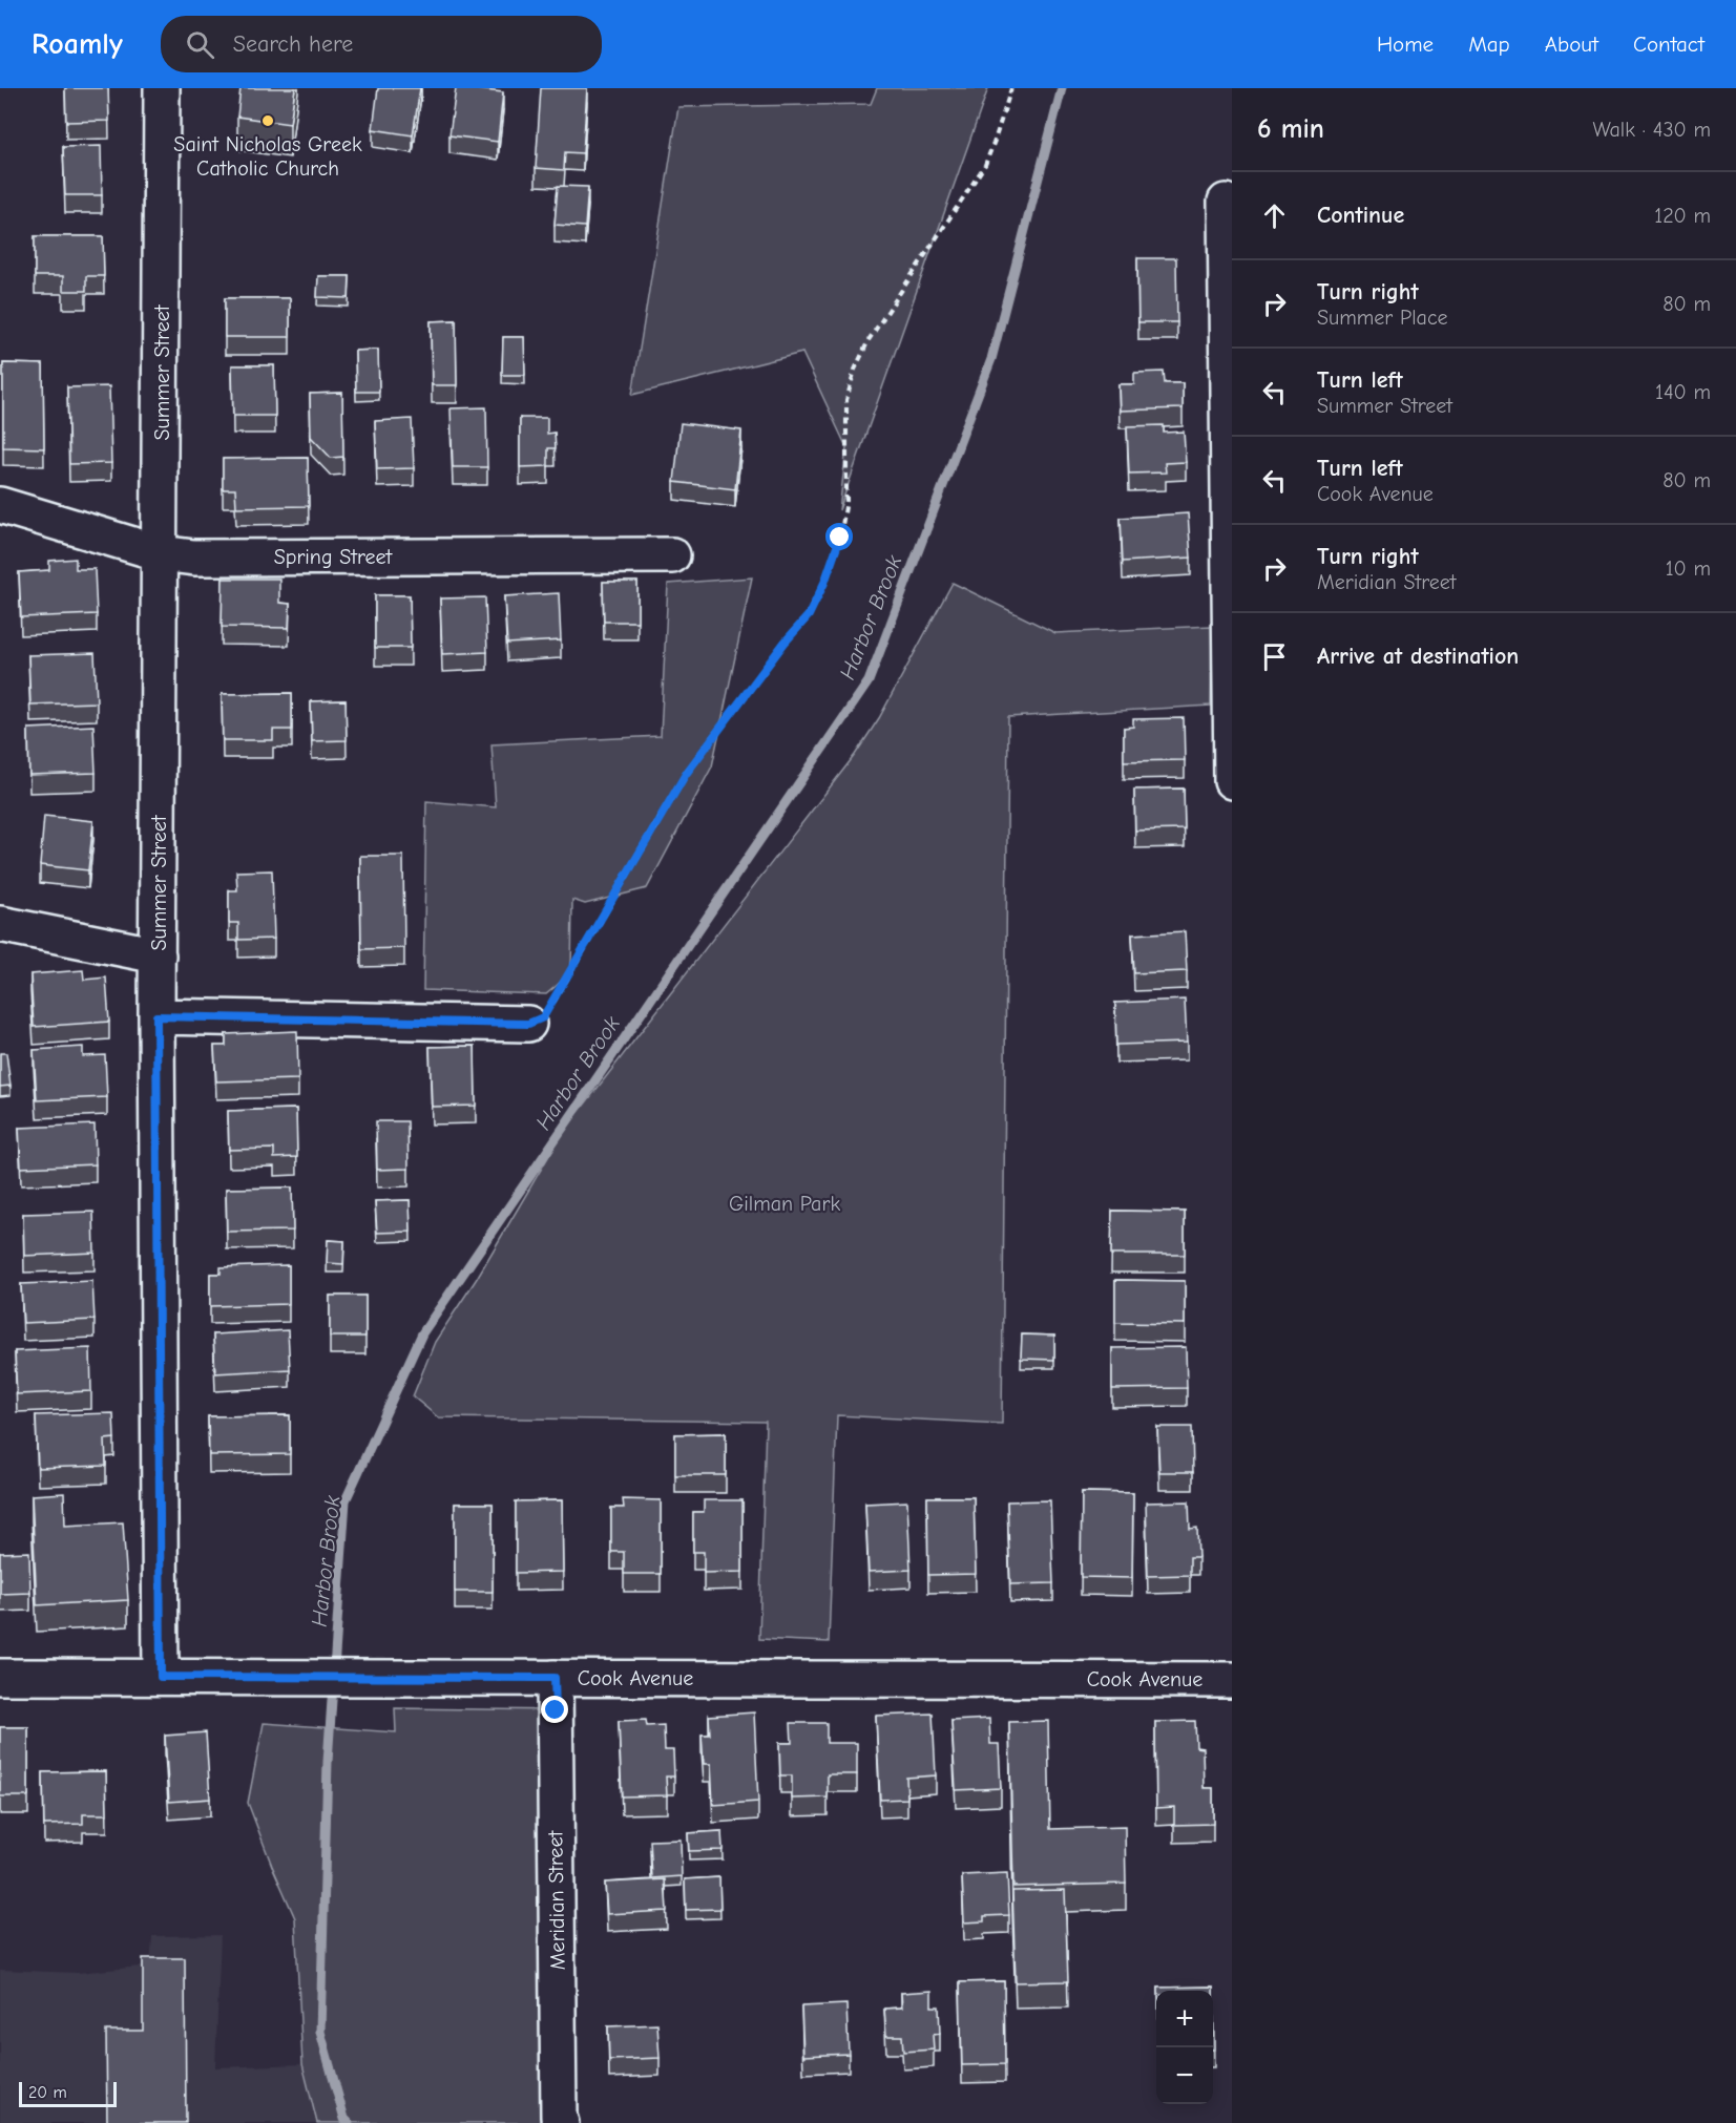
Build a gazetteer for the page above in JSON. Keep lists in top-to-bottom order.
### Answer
{
  "streets": {
    "street": [
      "Summer Street",
      "Spring Street",
      "Cook Avenue",
      "Meridian Street"
    ]
  },
  "crossings": [
    ["Summer Street", "Spring Street"],
    ["Summer Street", "Cook Avenue"],
    ["Cook Avenue", "Meridian Street"]
  ],
  "water": ["Harbor Brook"],
  "parks": ["Gilman Park"],
  "places": ["Saint Nicholas Greek Catholic Church"],
  "scale_bar": "20 m",
  "page": {
    "header": "Roamly",
    "search": "Search here",
    "nav": [
      "Home",
      "Map",
      "About",
      "Contact"
    ],
    "heading": ["6 min", "Walk · 430 m"],
    "list": [
      ["Continue", "120 m"],
      ["Turn right", "Summer Place", "80 m"],
      ["Turn left", "Summer Street", "140 m"],
      ["Turn left", "Cook Avenue", "80 m"],
      ["Turn right", "Meridian Street", "10 m"],
      "Arrive at destination"
    ],
    "map_buttons": ["+", "−"],
    "scale": "20 m"
  }
}
